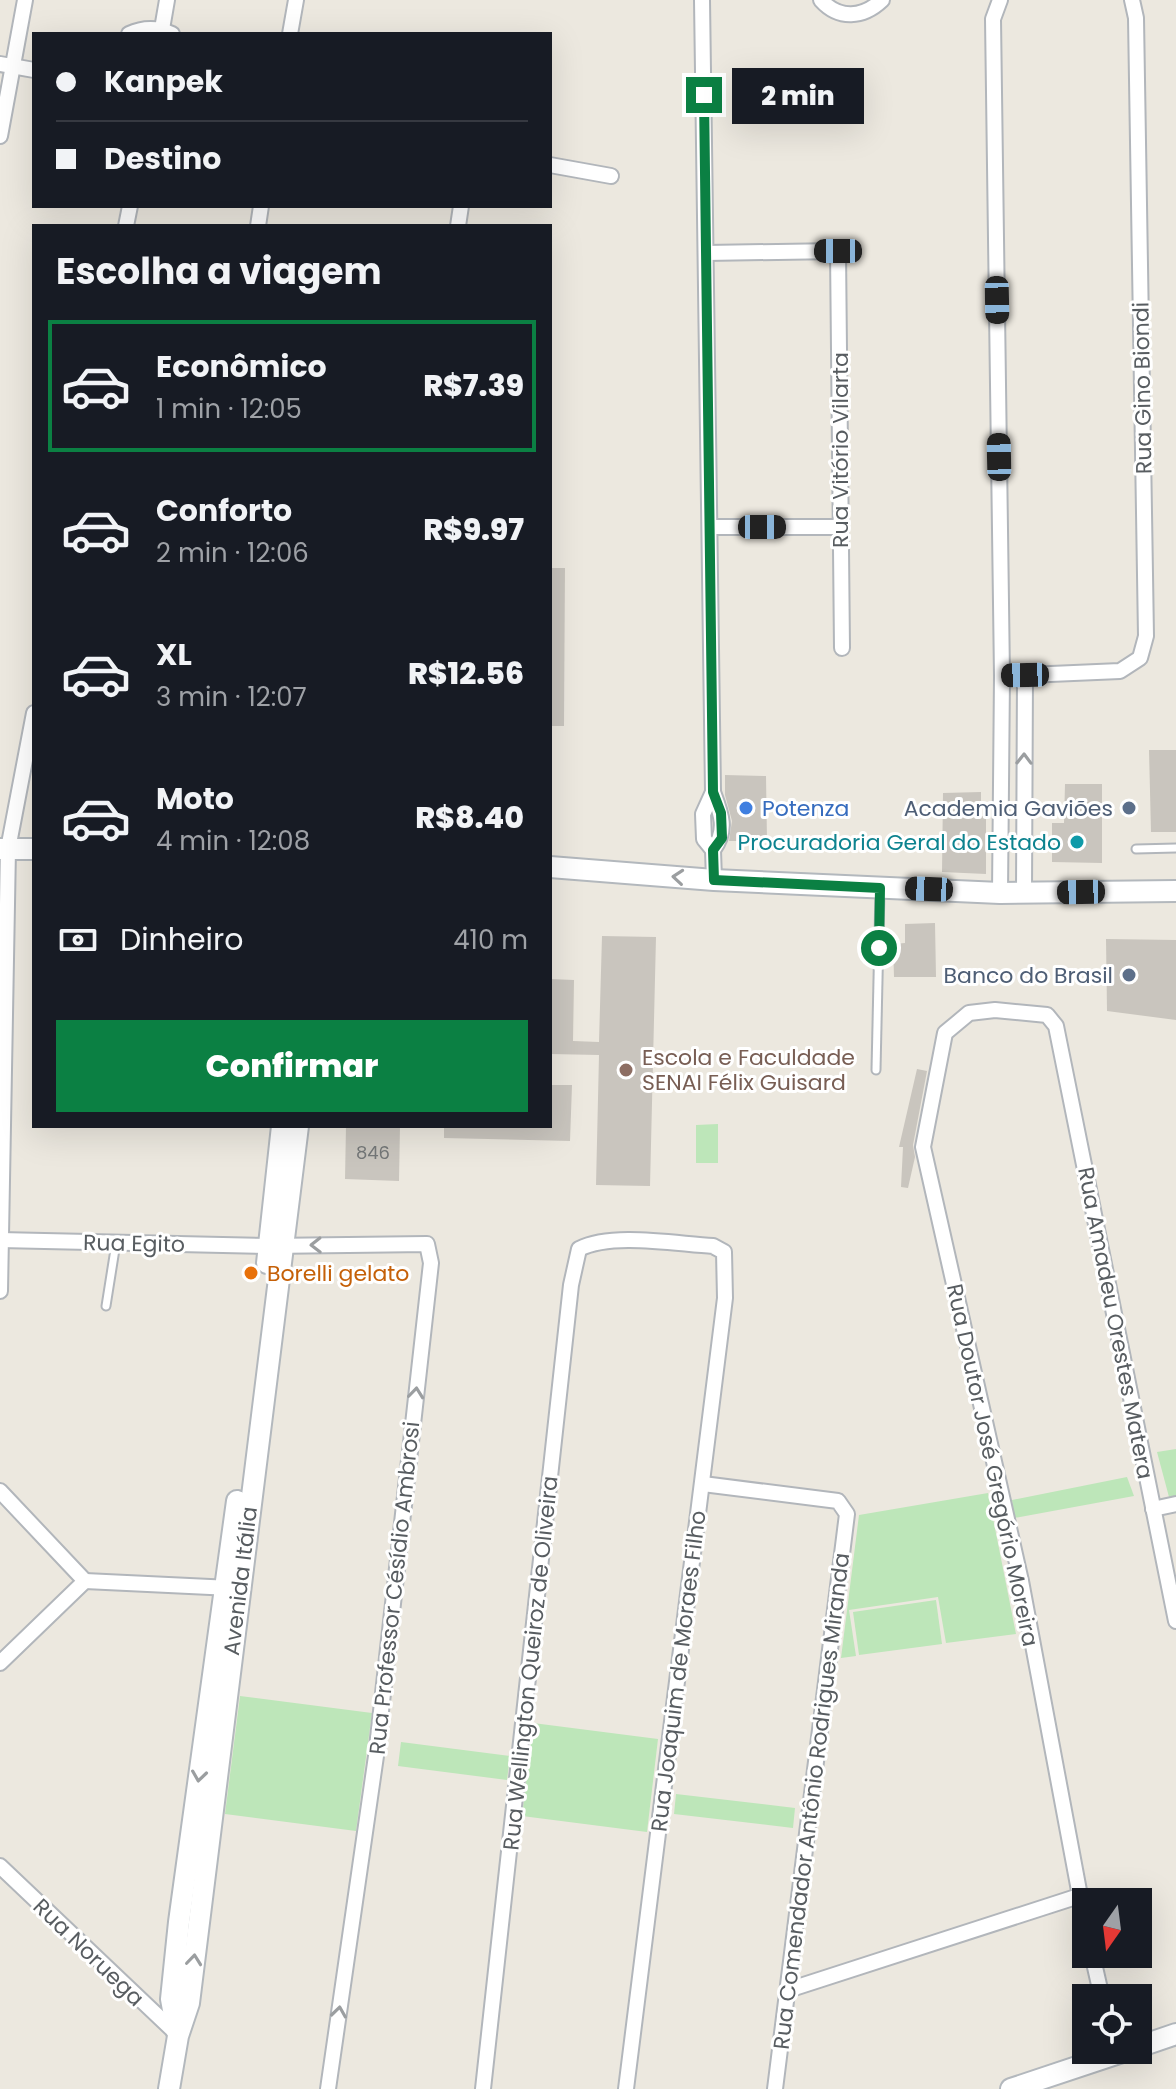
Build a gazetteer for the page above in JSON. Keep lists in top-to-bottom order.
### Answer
{
  "streets": {
    "main road": ["Avenida Itália"],
    "street": [
      "Rua Gino Biondi",
      "Rua Vitório Vilarta",
      "Rua Egito",
      "Rua Amadeu Orestes Matera",
      "Rua Doutor José Gregório Moreira",
      "Rua Professor Césídio Ambrosi",
      "Rua Wellington Queiroz de Oliveira",
      "Rua Joaquim de Moraes Filho",
      "Rua Comendador Antônio Rodrigues Miranda",
      "Rua Noruega"
    ]
  },
  "crossings": [
    ["Rua Egito", "Avenida Itália"],
    ["Rua Egito", "Rua Professor Césídio Ambrosi"],
    ["Rua Amadeu Orestes Matera", "Rua Doutor José Gregório Moreira"],
    ["Avenida Itália", "Rua Professor Césídio Ambrosi"],
    ["Avenida Itália", "Rua Noruega"],
    ["Rua Wellington Queiroz de Oliveira", "Rua Joaquim de Moraes Filho"],
    ["Rua Joaquim de Moraes Filho", "Rua Comendador Antônio Rodrigues Miranda"]
  ],
  "one_way": ["Rua Professor Césídio Ambrosi"],
  "places": [
    "Potenza",
    "Academia Gaviões",
    "Procuradoria Geral do Estado",
    "Banco do Brasil",
    "Escola e Faculdade SENAI Félix Guisard",
    "Borelli gelato"
  ],
  "house_numbers": ["846"],
  "north": "bottom",
  "page": {
    "banner": ["Kanpek", "Destino"],
    "bubble": "2 min",
    "heading": "Escolha a viagem",
    "list": [
      {
        "name": "Econômico",
        "note": "1 min · 12:05",
        "value": "R$7.39"
      },
      {
        "name": "Conforto",
        "note": "2 min · 12:06",
        "value": "R$9.97"
      },
      {
        "name": "XL",
        "note": "3 min · 12:07",
        "value": "R$12.56"
      },
      {
        "name": "Moto",
        "note": "4 min · 12:08",
        "value": "R$8.40"
      }
    ],
    "pay": ["Dinheiro", "410 m"],
    "buttons": "Confirmar"
  }
}
